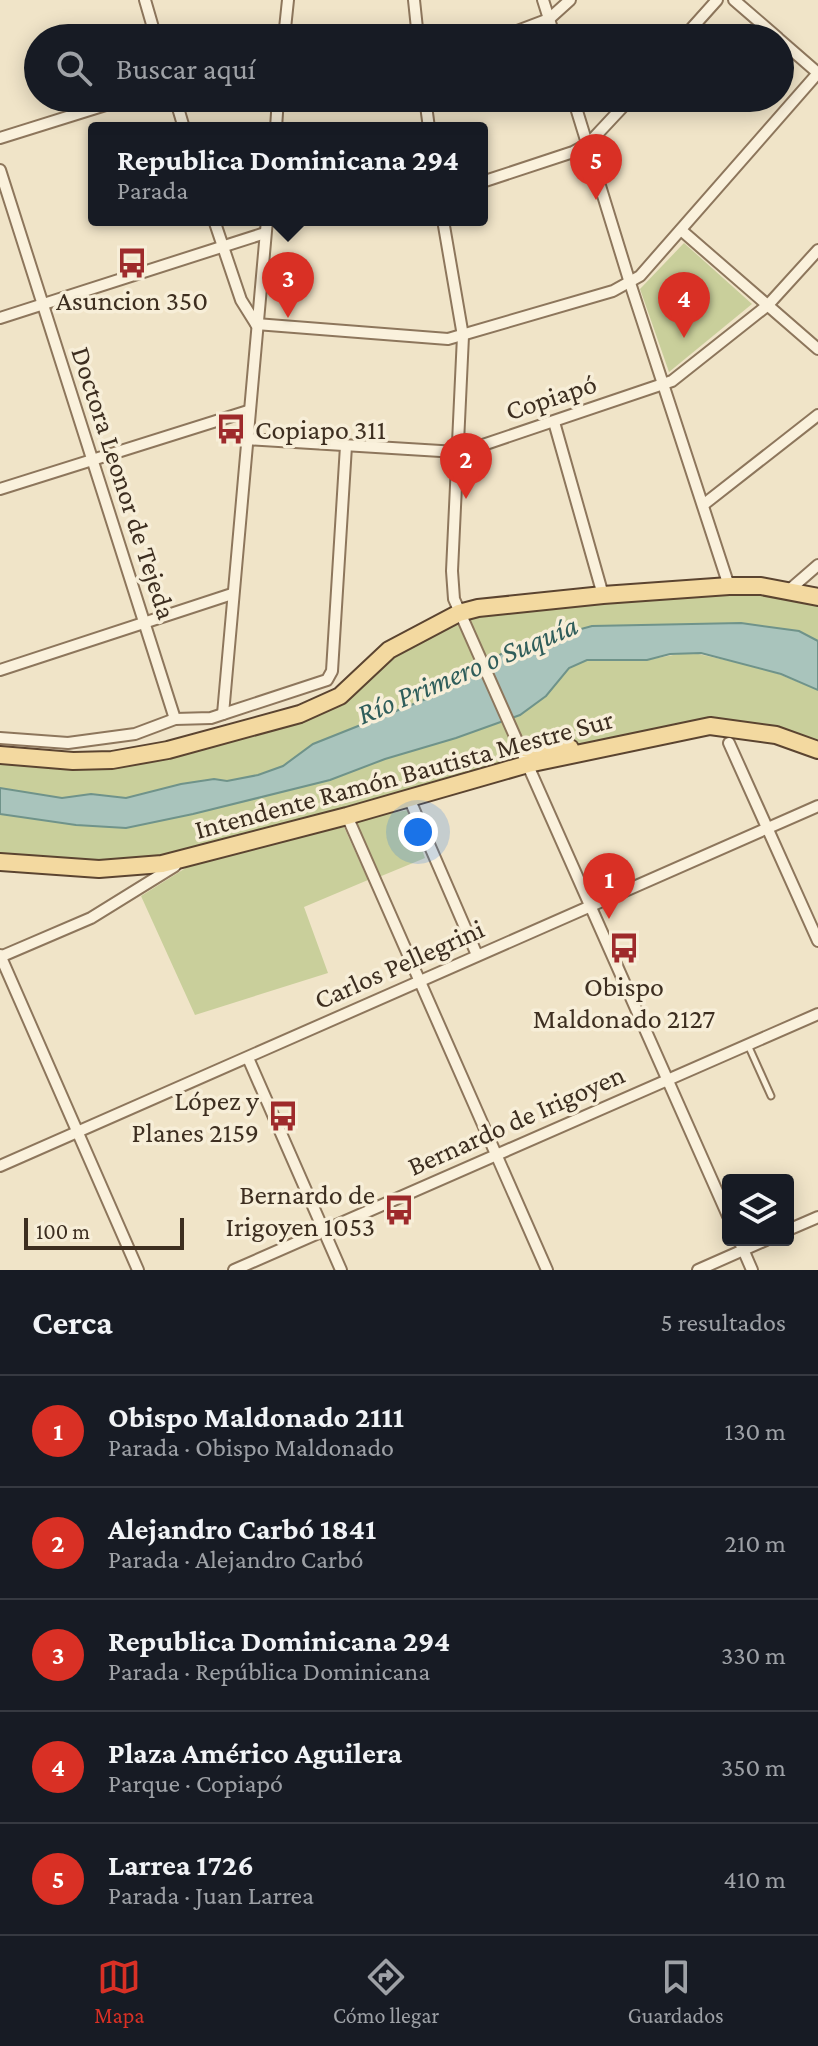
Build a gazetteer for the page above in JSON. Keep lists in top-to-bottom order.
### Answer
{
  "streets": {
    "main road": ["Intendente Ramón Bautista Mestre Sur"],
    "street": [
      "Copiapó",
      "Doctora Leonor de Tejeda",
      "Carlos Pellegrini",
      "Bernardo de Irigoyen"
    ]
  },
  "water": ["Río Primero o Suquía"],
  "places": {
    "bus stop": [
      "Asuncion 350",
      "Copiapo 311",
      "Obispo Maldonado 2127",
      "López y Planes 2159",
      "Bernardo de Irigoyen 1053"
    ]
  },
  "scale_bar": "100 m",
  "page": {
    "search": "Buscar aquí",
    "popup": ["Republica Dominicana 294", "Parada"],
    "pins": [
      "5",
      "3",
      "4",
      "2",
      "1"
    ],
    "scale": "100 m",
    "heading": ["Cerca", "5 resultados"],
    "list": [
      {
        "mark": "1",
        "name": "Obispo Maldonado 2111",
        "note": "Parada · Obispo Maldonado",
        "value": "130 m"
      },
      {
        "mark": "2",
        "name": "Alejandro Carbó 1841",
        "note": "Parada · Alejandro Carbó",
        "value": "210 m"
      },
      {
        "mark": "3",
        "name": "Republica Dominicana 294",
        "note": "Parada · República Dominicana",
        "value": "330 m"
      },
      {
        "mark": "4",
        "name": "Plaza Américo Aguilera",
        "note": "Parque · Copiapó",
        "value": "350 m"
      },
      {
        "mark": "5",
        "name": "Larrea 1726",
        "note": "Parada · Juan Larrea",
        "value": "410 m"
      }
    ],
    "nav": ["Mapa", "Cómo llegar", "Guardados"]
  }
}
